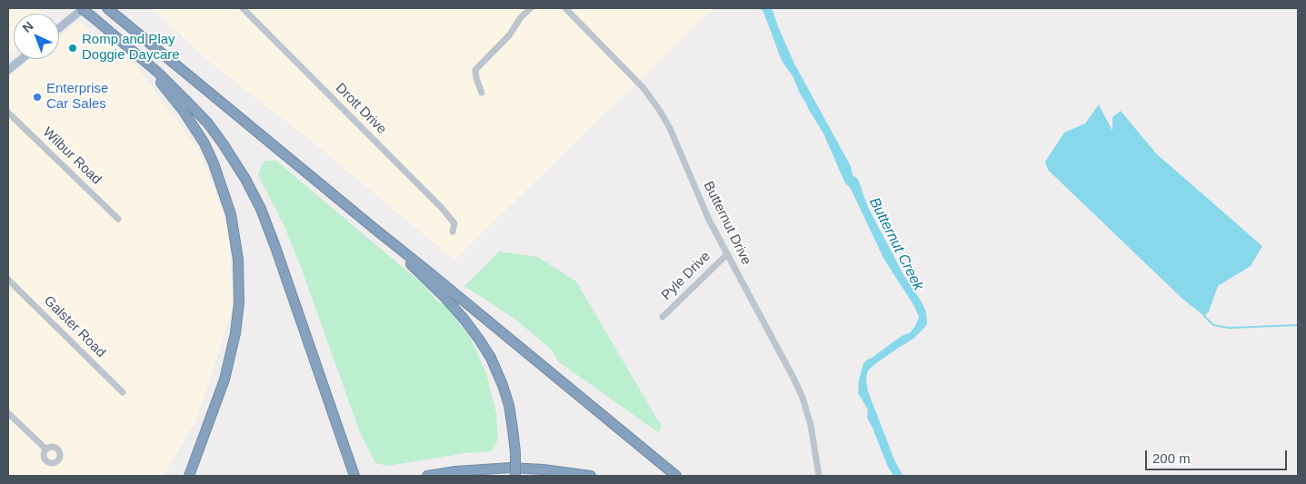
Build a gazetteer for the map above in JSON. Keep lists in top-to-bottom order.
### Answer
{
  "streets": {
    "street": [
      "Drott Drive",
      "Wilbur Road",
      "Butternut Drive",
      "Pyle Drive",
      "Galster Road"
    ]
  },
  "crossings": [
    ["Butternut Drive", "Pyle Drive"]
  ],
  "water": ["Butternut Creek"],
  "places": ["Romp and Play Doggie Daycare", "Enterprise Car Sales"],
  "scale_bar": "200 m",
  "north": "top left"
}
